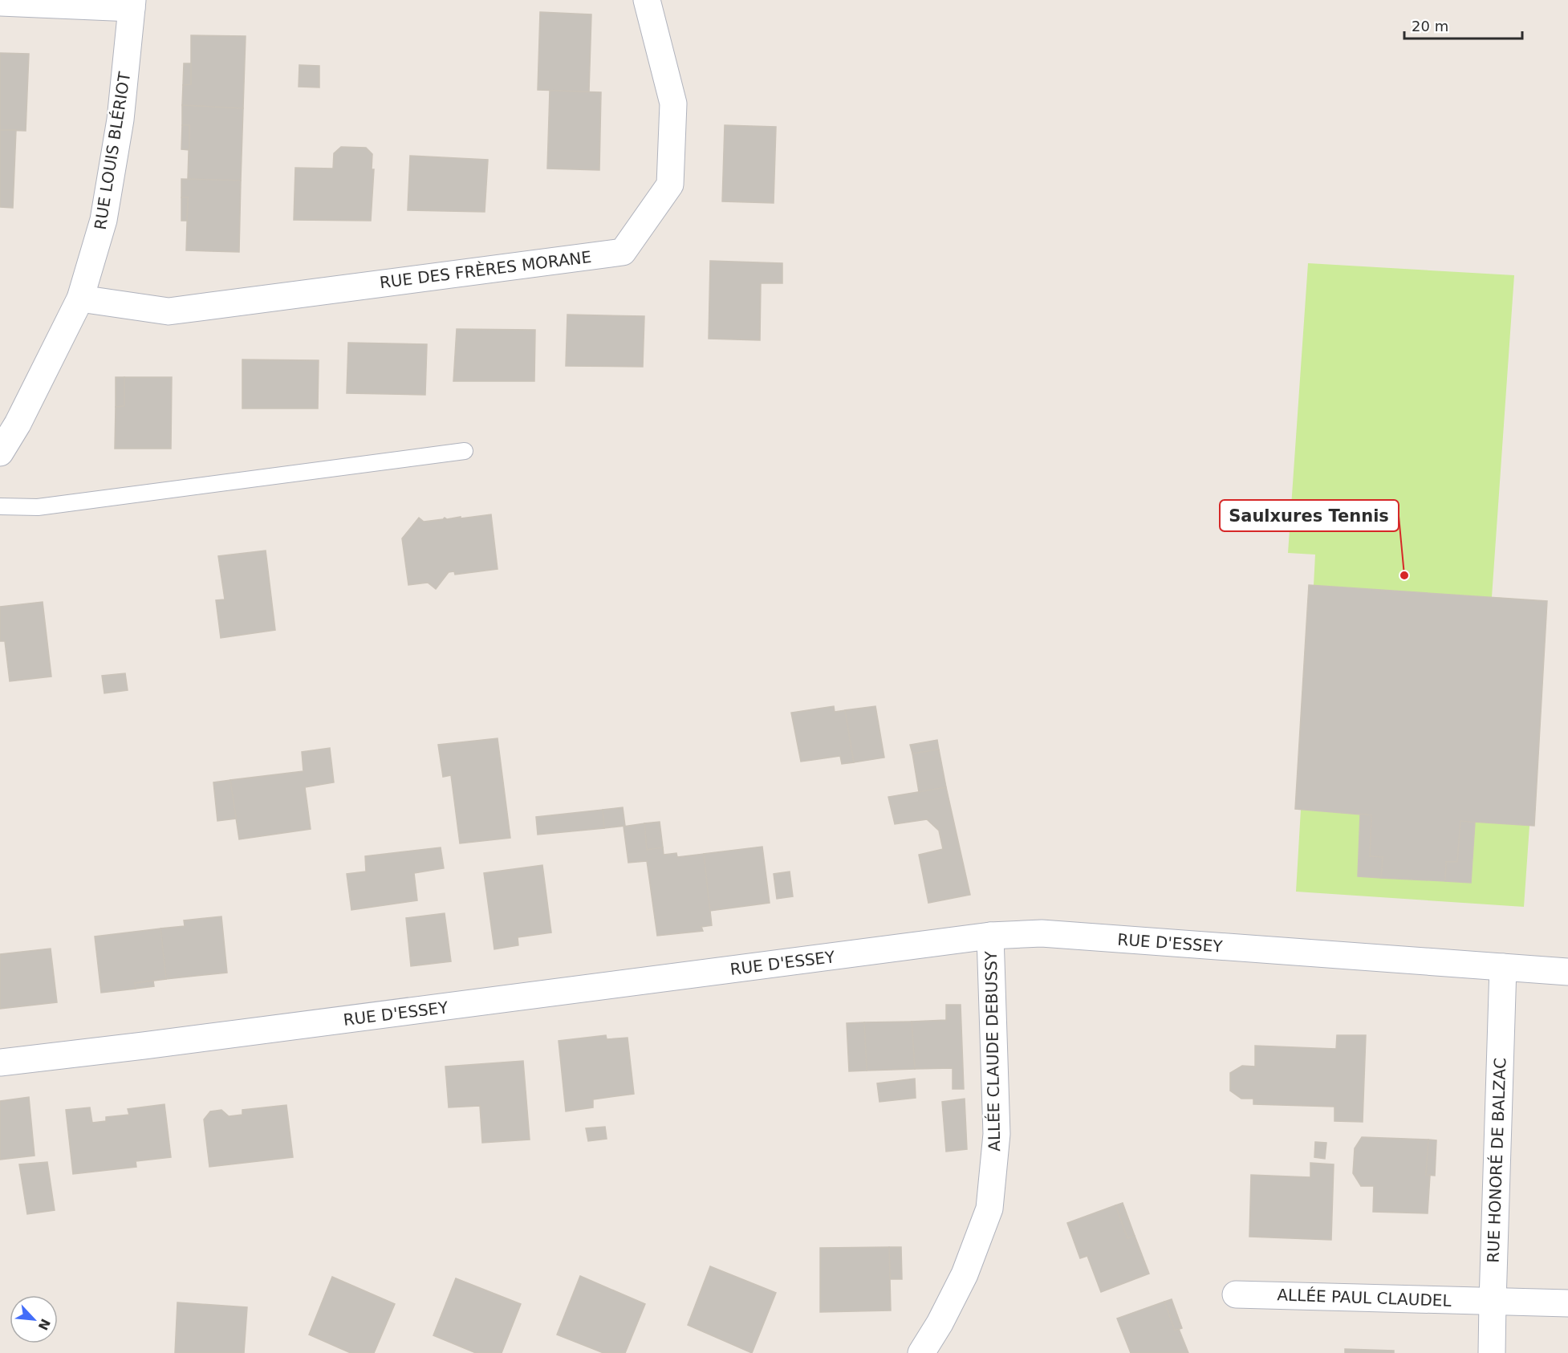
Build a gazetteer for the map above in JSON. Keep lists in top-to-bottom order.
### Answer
{
  "streets": {
    "street": [
      "RUE LOUIS BLÉRIOT",
      "RUE DES FRÈRES MORANE",
      "RUE D'ESSEY",
      "ALLÉE CLAUDE DEBUSSY",
      "RUE HONORÉ DE BALZAC",
      "ALLÉE PAUL CLAUDEL"
    ]
  },
  "crossings": [
    ["RUE LOUIS BLÉRIOT", "RUE DES FRÈRES MORANE"],
    ["RUE D'ESSEY", "ALLÉE CLAUDE DEBUSSY"],
    ["RUE D'ESSEY", "RUE HONORÉ DE BALZAC"],
    ["RUE HONORÉ DE BALZAC", "ALLÉE PAUL CLAUDEL"]
  ],
  "places": ["Saulxures Tennis"],
  "scale_bar": "20 m",
  "north": "bottom right"
}
